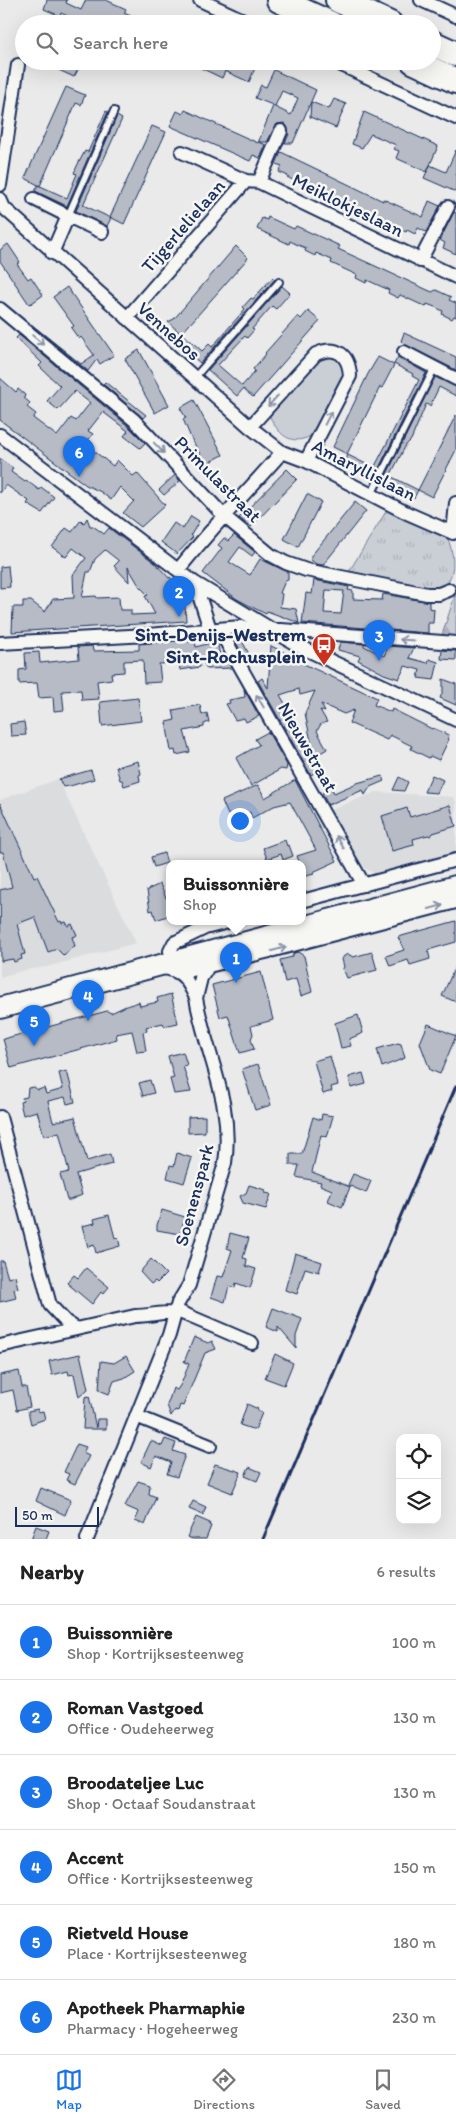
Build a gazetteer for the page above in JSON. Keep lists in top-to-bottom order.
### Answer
{
  "streets": {
    "street": [
      "Meiklokjeslaan",
      "Tijgerlelielaan",
      "Vennebos",
      "Amaryllislaan",
      "Primulastraat",
      "Nieuwstraat",
      "Soenenspark"
    ]
  },
  "crossings": [
    ["Meiklokjeslaan", "Tijgerlelielaan"],
    ["Tijgerlelielaan", "Vennebos"],
    ["Vennebos", "Amaryllislaan"]
  ],
  "one_way": ["Nieuwstraat"],
  "places": {
    "bus stop": ["Sint-Denijs-Westrem Sint-Rochusplein"]
  },
  "scale_bar": "50 m",
  "page": {
    "search": "Search here",
    "pins": [
      "6",
      "2",
      "3",
      "1",
      "4",
      "5"
    ],
    "popup": ["Buissonnière", "Shop"],
    "scale": "50 m",
    "heading": ["Nearby", "6 results"],
    "list": [
      {
        "mark": "1",
        "name": "Buissonnière",
        "note": "Shop · Kortrijksesteenweg",
        "value": "100 m"
      },
      {
        "mark": "2",
        "name": "Roman Vastgoed",
        "note": "Office · Oudeheerweg",
        "value": "130 m"
      },
      {
        "mark": "3",
        "name": "Broodateljee Luc",
        "note": "Shop · Octaaf Soudanstraat",
        "value": "130 m"
      },
      {
        "mark": "4",
        "name": "Accent",
        "note": "Office · Kortrijksesteenweg",
        "value": "150 m"
      },
      {
        "mark": "5",
        "name": "Rietveld House",
        "note": "Place · Kortrijksesteenweg",
        "value": "180 m"
      },
      {
        "mark": "6",
        "name": "Apotheek Pharmaphie",
        "note": "Pharmacy · Hogeheerweg",
        "value": "230 m"
      }
    ],
    "nav": ["Map", "Directions", "Saved"]
  }
}
